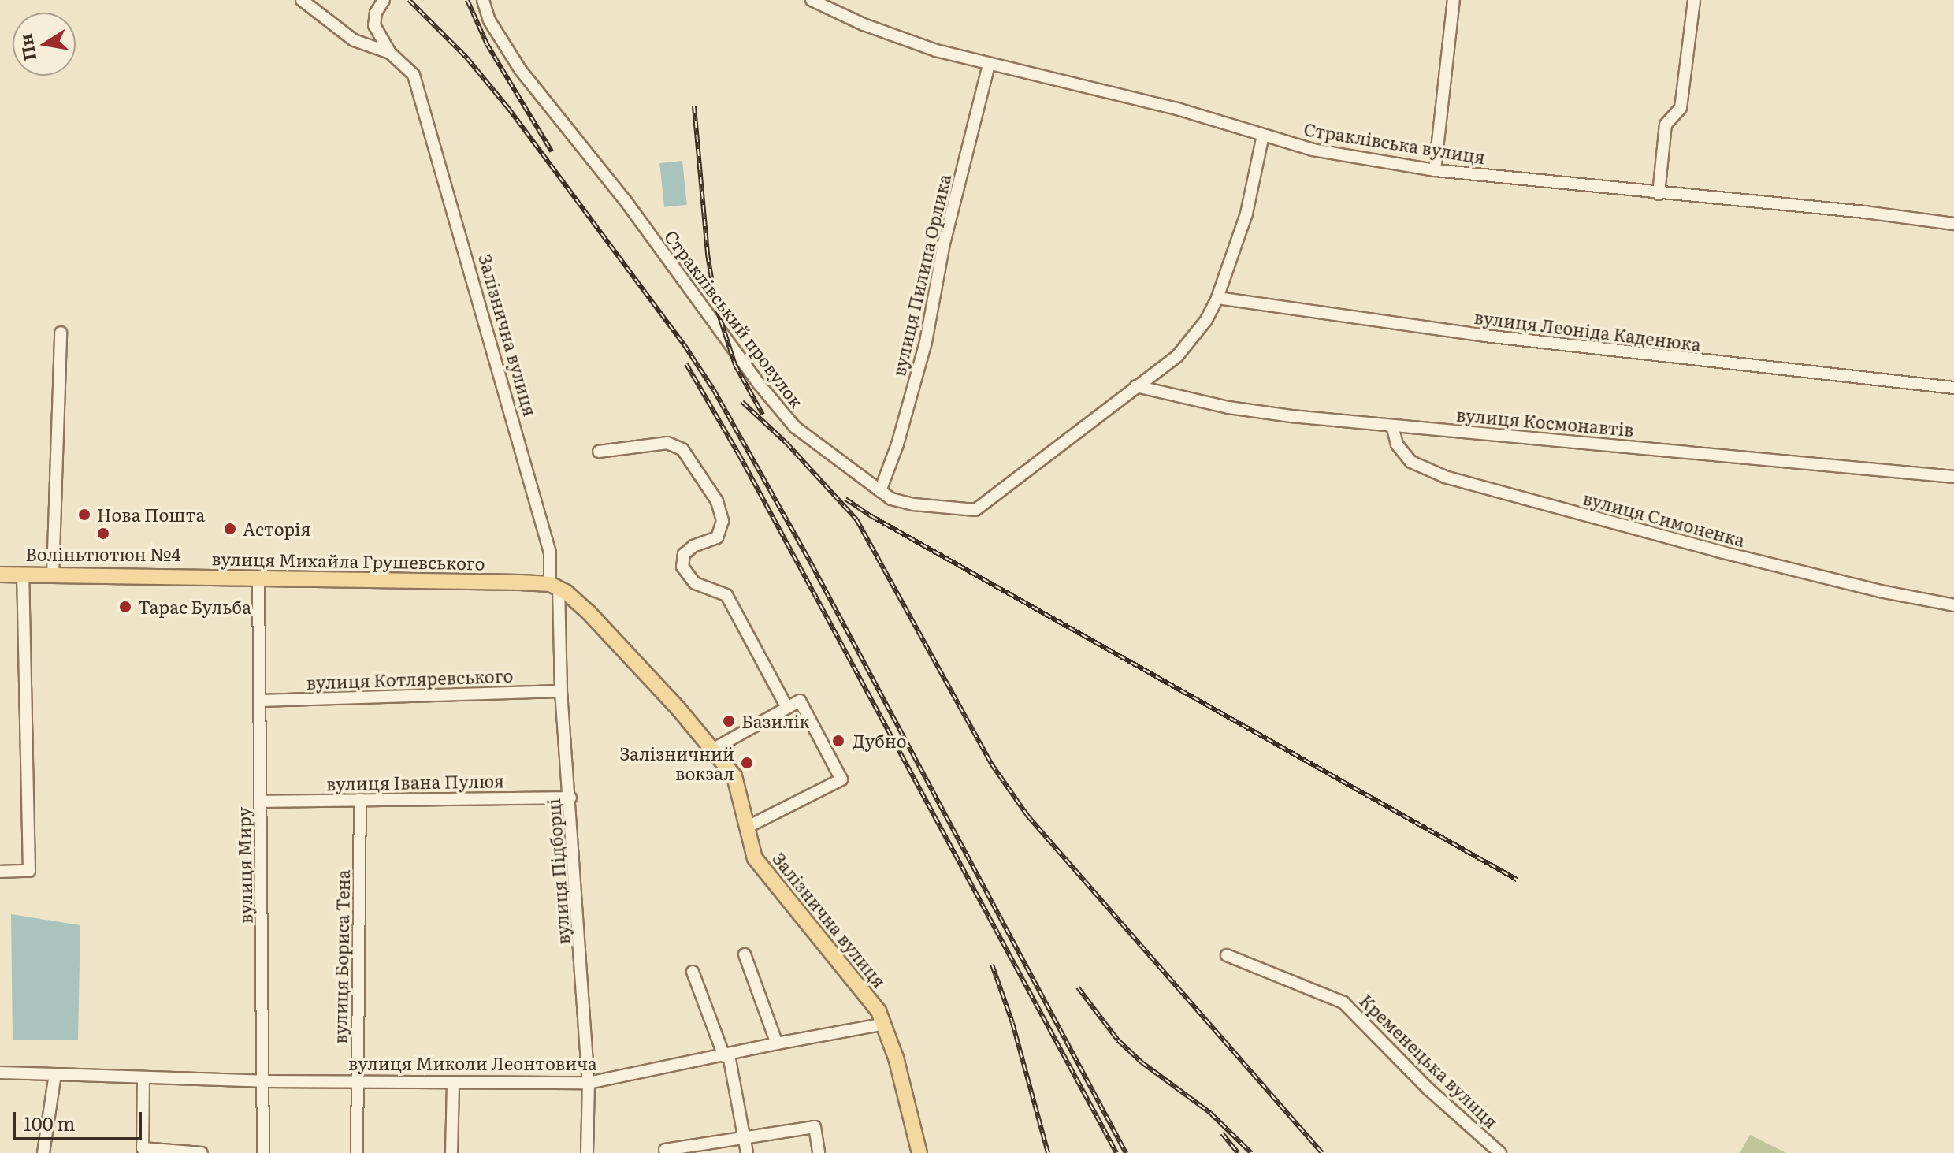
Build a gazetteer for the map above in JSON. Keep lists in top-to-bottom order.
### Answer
{
  "streets": {
    "main road": ["Залізнична вулиця", "вулиця Михайла Грушевського"],
    "street": [
      "Страклівська вулиця",
      "вулиця Пилипа Орлика",
      "Страклівський провулок",
      "вулиця Леоніда Каденюка",
      "вулиця Космонавтів",
      "вулиця Симоненка",
      "вулиця Котляревського",
      "вулиця Івана Пулюя",
      "вулиця Миру",
      "вулиця Підборці",
      "вулиця Бориса Тена",
      "Кременецька вулиця",
      "вулиця Миколи Леонтовича"
    ]
  },
  "crossings": [
    ["Страклівська вулиця", "вулиця Пилипа Орлика"],
    ["Страклівська вулиця", "Страклівський провулок"],
    ["вулиця Пилипа Орлика", "Страклівський провулок"],
    ["Страклівський провулок", "вулиця Леоніда Каденюка"],
    ["Страклівський провулок", "вулиця Космонавтів"],
    ["Залізнична вулиця", "вулиця Михайла Грушевського"],
    ["Залізнична вулиця", "вулиця Підборці"],
    ["Залізнична вулиця", "вулиця Миколи Леонтовича"],
    ["вулиця Космонавтів", "вулиця Симоненка"],
    ["вулиця Михайла Грушевського", "вулиця Миру"],
    ["вулиця Михайла Грушевського", "вулиця Підборці"],
    ["вулиця Котляревського", "вулиця Миру"],
    ["вулиця Котляревського", "вулиця Підборці"],
    ["вулиця Івана Пулюя", "вулиця Миру"],
    ["вулиця Івана Пулюя", "вулиця Підборці"],
    ["вулиця Івана Пулюя", "вулиця Бориса Тена"],
    ["вулиця Миру", "вулиця Миколи Леонтовича"],
    ["вулиця Підборці", "вулиця Миколи Леонтовича"],
    ["вулиця Бориса Тена", "вулиця Миколи Леонтовича"]
  ],
  "places": [
    "Нова Пошта",
    "Асторія",
    "Воліньтютюн №4",
    "Тарас Бульба",
    "Базилік",
    "Дубно",
    "Залізничний вокзал"
  ],
  "scale_bar": "100 m",
  "north": "left"
}
